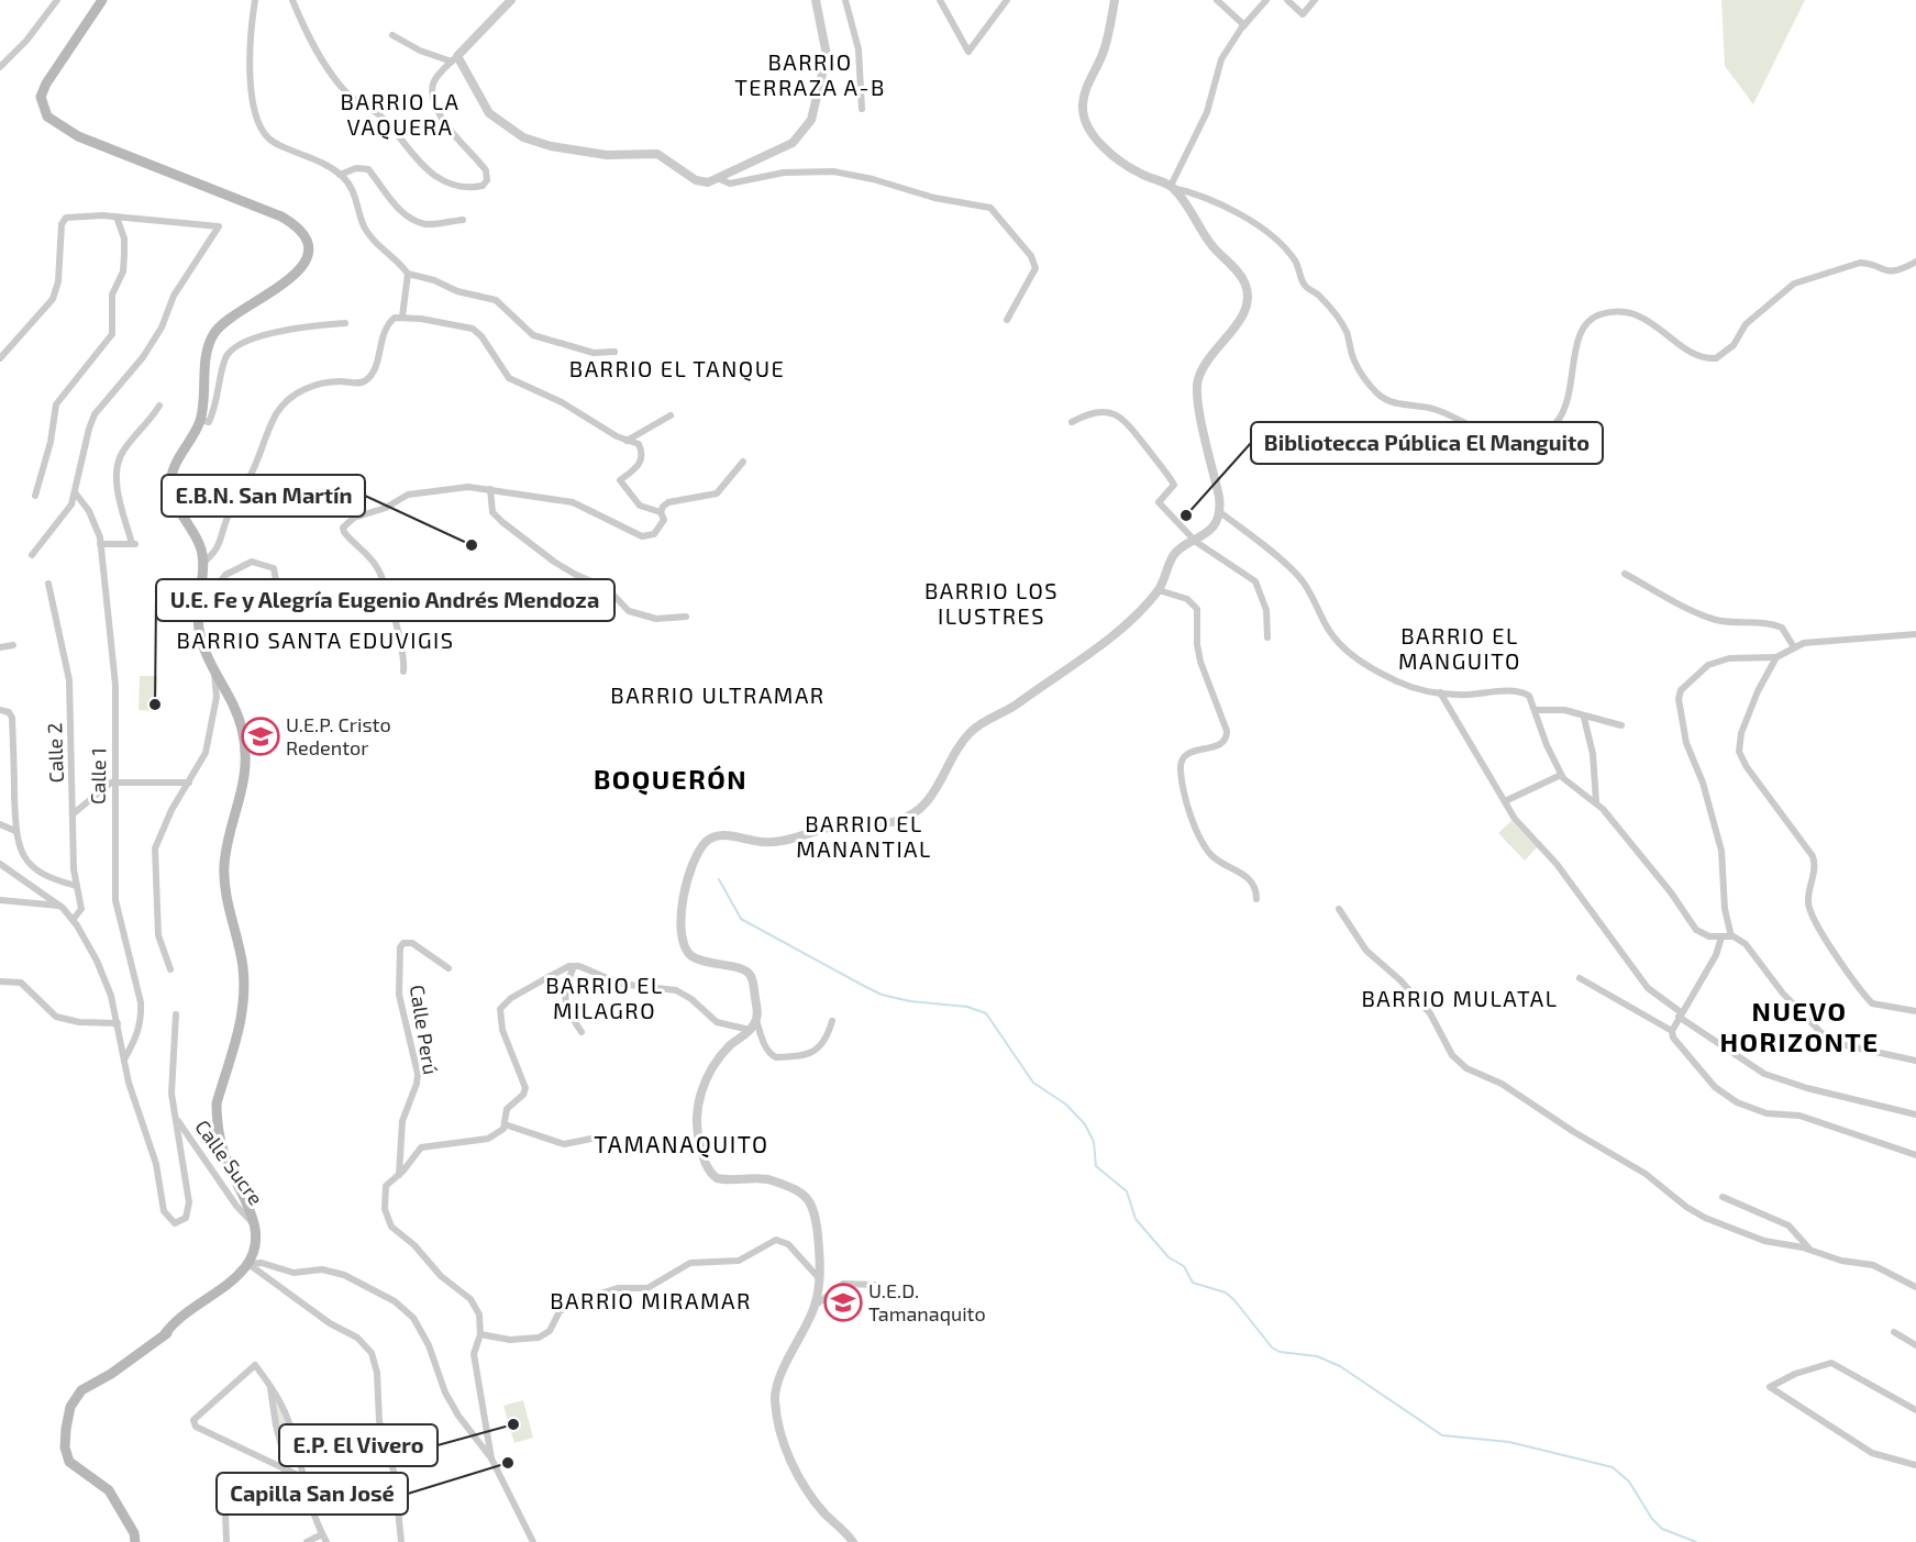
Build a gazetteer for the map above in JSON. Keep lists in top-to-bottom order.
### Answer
{
  "streets": {
    "street": [
      "Calle 2",
      "Calle 1",
      "Calle Perú",
      "Calle Sucre"
    ]
  },
  "districts": [
    "BARRIO TERRAZA A-B",
    "BARRIO LA VAQUERA",
    "BARRIO EL TANQUE",
    "BARRIO LOS ILUSTRES",
    "BARRIO EL MANGUITO",
    "BARRIO SANTA EDUVIGIS",
    "BARRIO ULTRAMAR",
    "BOQUERÓN",
    "BARRIO EL MANANTIAL",
    "BARRIO EL MILAGRO",
    "BARRIO MULATAL",
    "NUEVO HORIZONTE",
    "TAMANAQUITO",
    "BARRIO MIRAMAR"
  ],
  "places": {
    "other": [
      "Bibliotecca Pública El Manguito",
      "E.B.N. San Martín",
      "U.E. Fe y Alegría Eugenio Andrés Mendoza",
      "E.P. El Vivero",
      "Capilla San José"
    ],
    "school or university": ["U.E.P. Cristo Redentor", "U.E.D. Tamanaquito"]
  }
}
